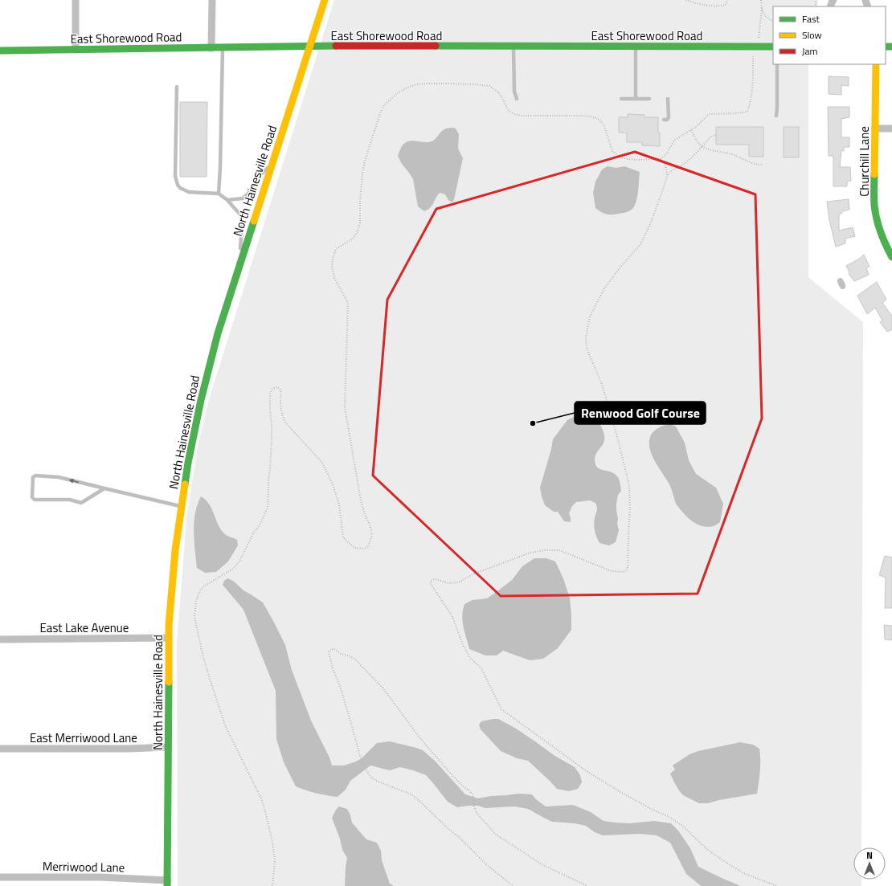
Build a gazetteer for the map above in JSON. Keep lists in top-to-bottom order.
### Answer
{
  "streets": {
    "main road": ["East Shorewood Road", "Churchill Lane", "North Hainesville Road"],
    "street": ["East Lake Avenue", "East Merriwood Lane", "Merriwood Lane"]
  },
  "crossings": [
    ["East Shorewood Road", "North Hainesville Road"],
    ["North Hainesville Road", "East Lake Avenue"],
    ["North Hainesville Road", "East Merriwood Lane"],
    ["North Hainesville Road", "Merriwood Lane"]
  ],
  "places": ["Renwood Golf Course"],
  "legend": ["Fast", "Slow", "Jam"],
  "north": "top"
}
